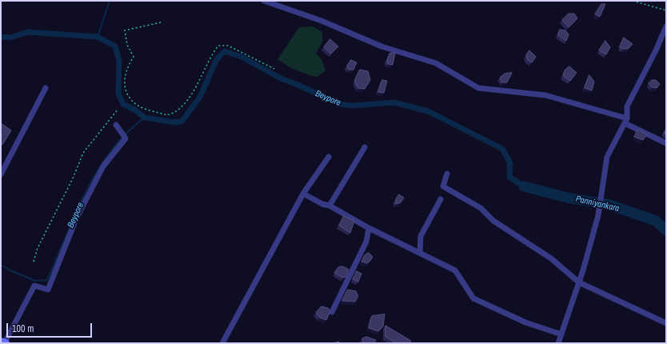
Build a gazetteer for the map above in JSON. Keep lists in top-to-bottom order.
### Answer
{
  "water": ["Beypore", "Panniyankara"],
  "scale_bar": "100 m"
}
